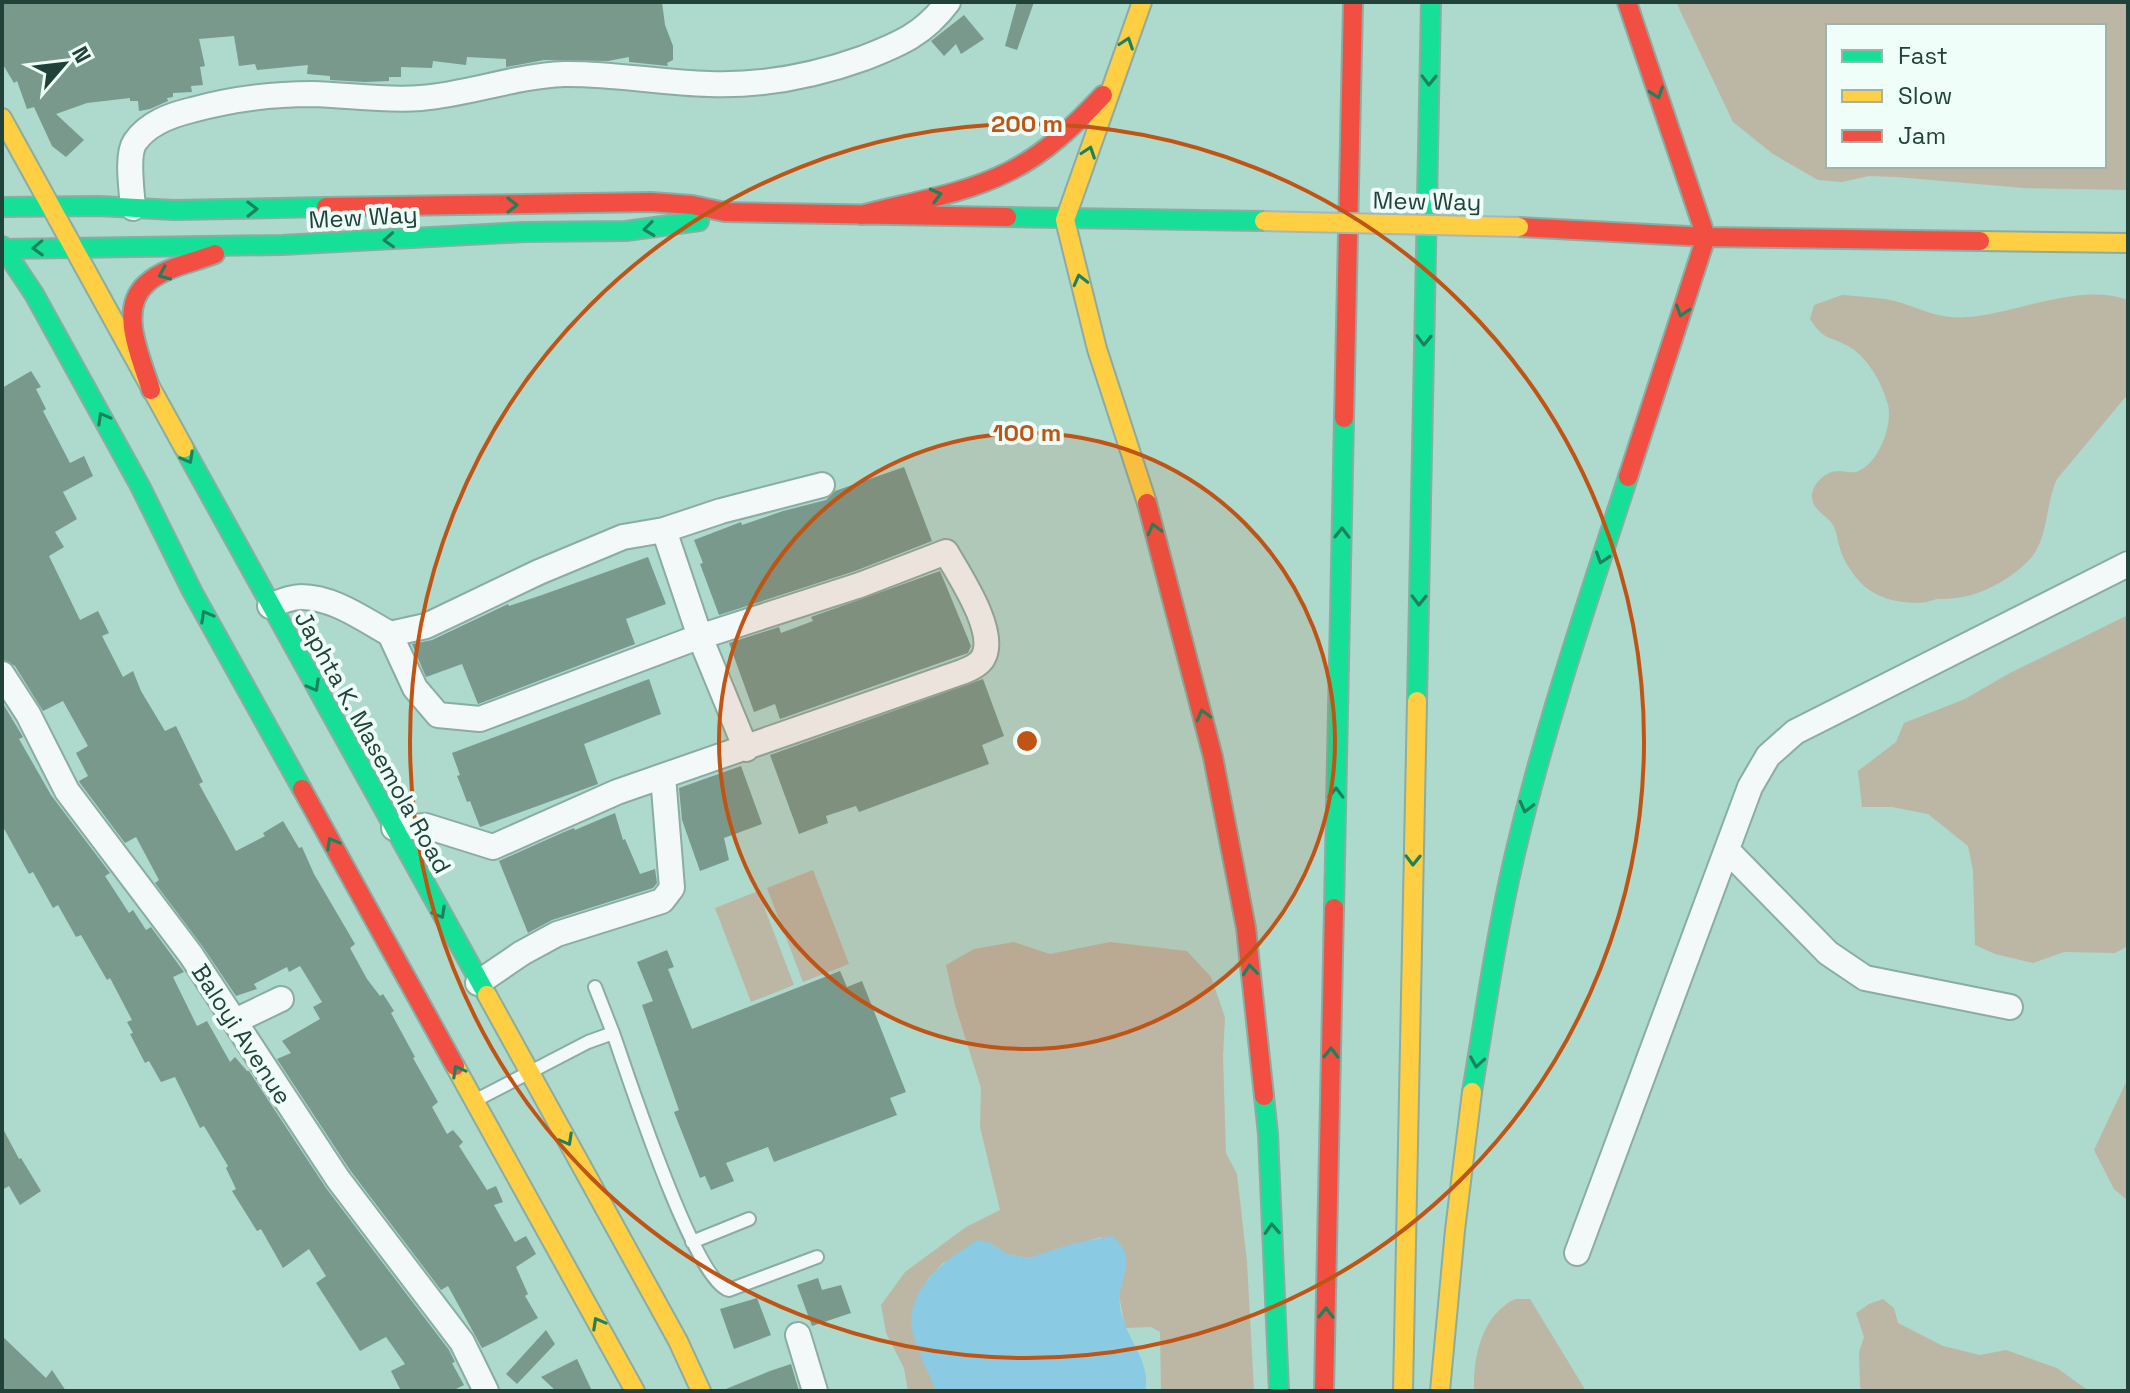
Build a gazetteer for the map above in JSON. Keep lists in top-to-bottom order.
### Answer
{
  "streets": {
    "main road": ["Mew Way", "Japhta K. Masemola Road"],
    "street": ["Baloyi Avenue"]
  },
  "crossings": [
    ["Mew Way", "Japhta K. Masemola Road"]
  ],
  "legend": ["Fast", "Slow", "Jam"],
  "north": "top right",
  "rings": ["200 m", "100 m"]
}
